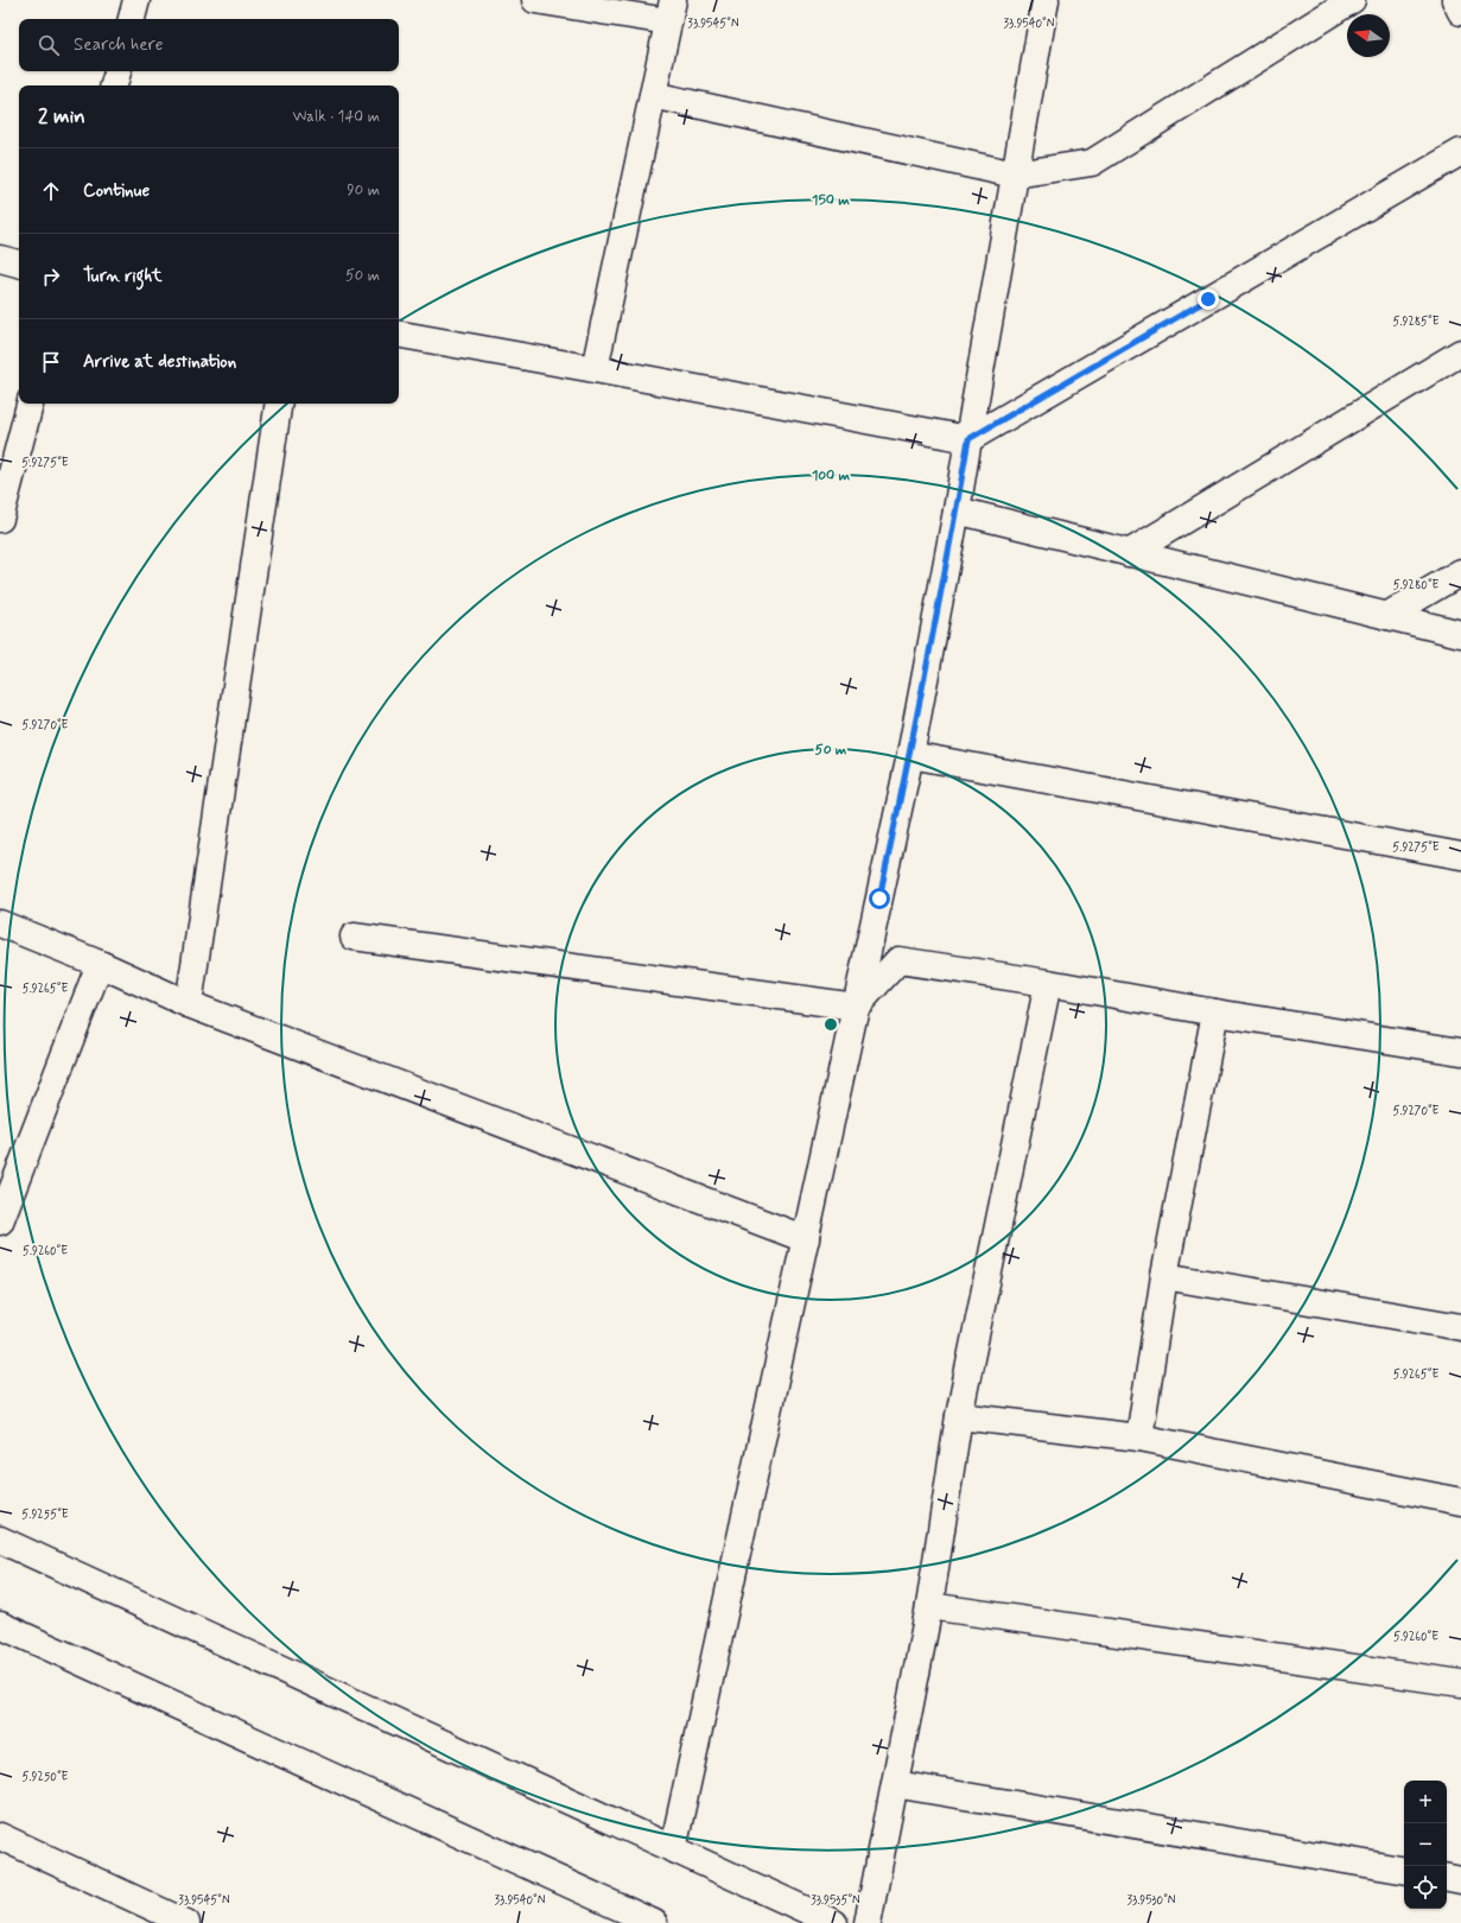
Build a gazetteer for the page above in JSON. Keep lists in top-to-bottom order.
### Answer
{
  "north": "left",
  "page": {
    "search": "Search here",
    "heading": ["2 min", "Walk · 140 m"],
    "list": [
      ["Continue", "90 m"],
      ["Turn right", "50 m"],
      "Arrive at destination"
    ],
    "map_buttons": ["+", "−"]
  },
  "coordinates": [
    "33.9545°N",
    "33.9540°N",
    "5.9285°E",
    "5.9275°E",
    "5.9280°E",
    "5.9270°E",
    "5.9265°E",
    "5.9260°E",
    "5.9255°E",
    "5.9250°E",
    "33.9535°N",
    "33.9530°N"
  ],
  "rings": ["150 m", "100 m", "50 m"]
}
